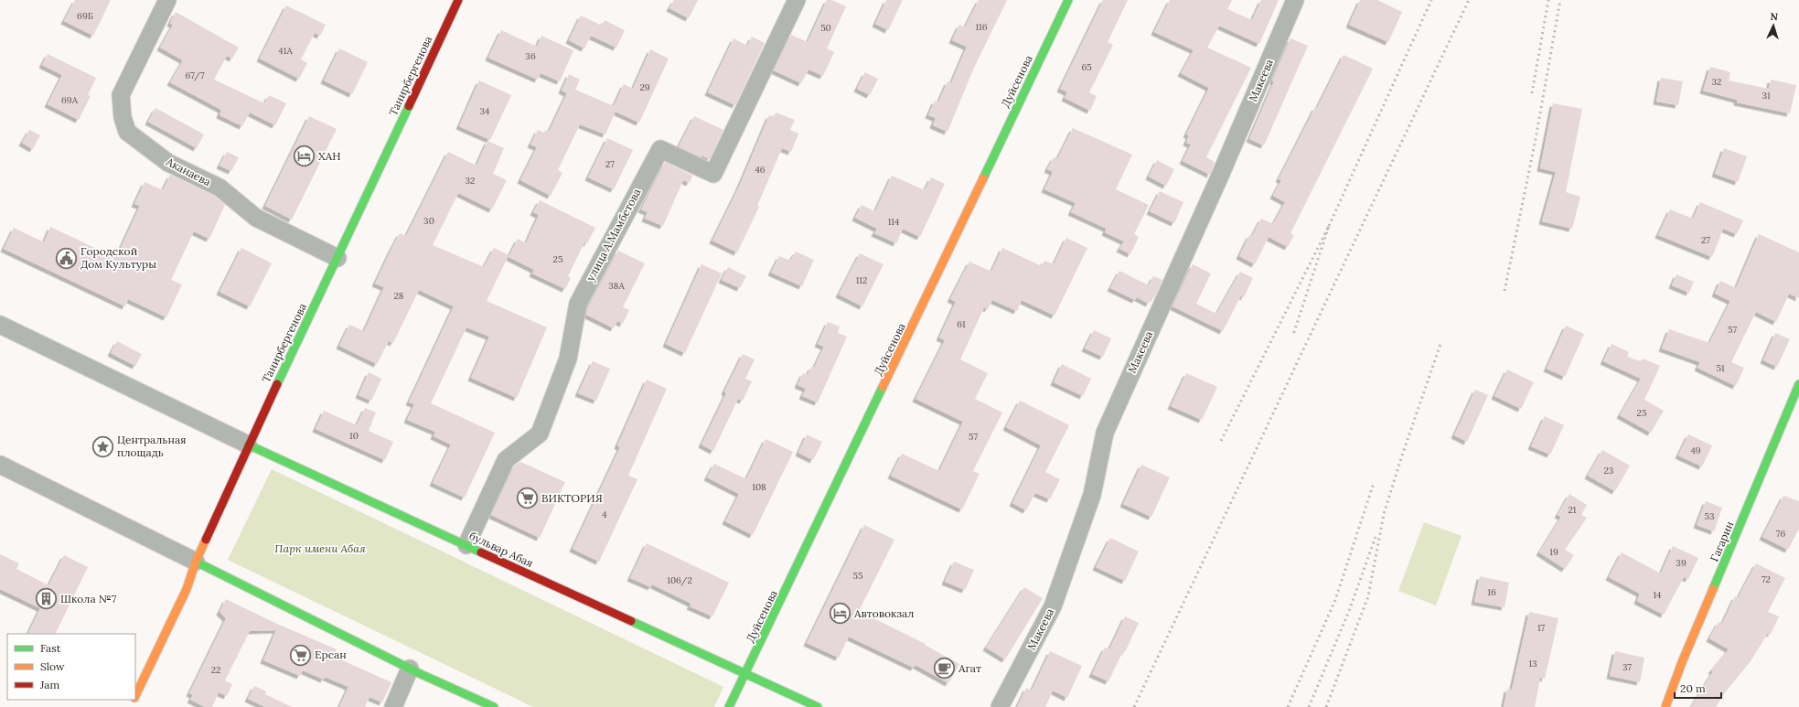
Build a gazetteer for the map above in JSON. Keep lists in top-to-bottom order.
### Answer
{
  "streets": {
    "street": [
      "Танирбергенова",
      "Макеева",
      "Дуйсенова",
      "Аканаева",
      "улица А.Мамбетова",
      "Гагарин",
      "бульвар Абая"
    ]
  },
  "crossings": [
    ["Танирбергенова", "Аканаева"],
    ["Танирбергенова", "бульвар Абая"],
    ["Дуйсенова", "бульвар Абая"],
    ["улица А.Мамбетова", "бульвар Абая"]
  ],
  "parks": ["Парк имени Абая"],
  "places": {
    "hotel": ["ХАН", "Автовокзал"],
    "public building": ["Городской Дом Культуры"],
    "place": ["Центральная площадь"],
    "supermarket": ["ВИКТОРИЯ", "Ерсан"],
    "building": ["Школа №7"],
    "cafe": ["Агат"]
  },
  "house_numbers": [
    "69Б",
    "116",
    "50",
    "41А",
    "36",
    "65",
    "67/7",
    "32",
    "29",
    "31",
    "69А",
    "34",
    "27",
    "46",
    "32",
    "30",
    "114",
    "27",
    "25",
    "112",
    "38А",
    "28",
    "61",
    "57",
    "51",
    "25",
    "10",
    "57",
    "49",
    "23",
    "108",
    "21",
    "4",
    "53",
    "76",
    "19",
    "39",
    "55",
    "72",
    "106/2",
    "16",
    "14",
    "17",
    "13",
    "37",
    "22"
  ],
  "legend": ["Fast", "Slow", "Jam"],
  "scale_bar": "20 m",
  "north": "top"
}
